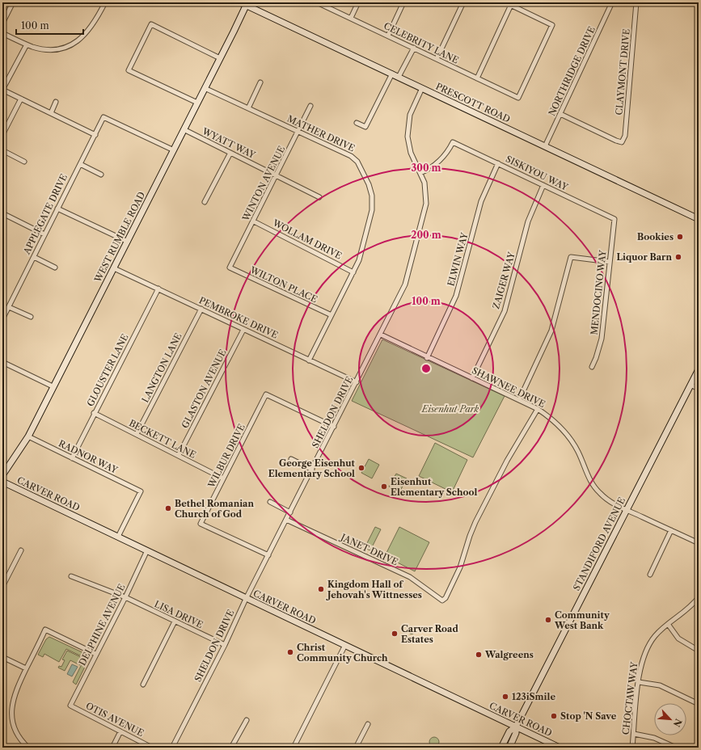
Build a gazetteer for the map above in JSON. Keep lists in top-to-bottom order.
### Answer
{
  "streets": {
    "street": [
      "CELEBRITY LANE",
      "NORTHRIDGE DRIVE",
      "CLAYMONT DRIVE",
      "PRESCOTT ROAD",
      "MATHER DRIVE",
      "WYATT WAY",
      "SISKIYOU WAY",
      "WINTON AVENUE",
      "APPLEGATE DRIVE",
      "WEST RUMBLE ROAD",
      "WOLLAM DRIVE",
      "ELWIN WAY",
      "ZAIGER WAY",
      "WILTON PLACE",
      "MENDOCINO WAY",
      "PEMBROKE DRIVE",
      "LANGTON LANE",
      "GLOUSTER LANE",
      "SHAWNEE DRIVE",
      "GLASTON AVENUE",
      "SHELDON DRIVE",
      "BECKETT LANE",
      "WILBUR DRIVE",
      "RADNOR WAY",
      "CARVER ROAD",
      "STANDIFORD AVENUE",
      "JANET DRIVE",
      "LISA DRIVE",
      "DELPHINE AVENUE",
      "CHOCTAW WAY",
      "OTIS AVENUE"
    ]
  },
  "crossings": [
    ["NORTHRIDGE DRIVE", "CLAYMONT DRIVE"],
    ["NORTHRIDGE DRIVE", "PRESCOTT ROAD"],
    ["PRESCOTT ROAD", "WEST RUMBLE ROAD"],
    ["PRESCOTT ROAD", "SHELDON DRIVE"],
    ["MATHER DRIVE", "WINTON AVENUE"],
    ["MATHER DRIVE", "WEST RUMBLE ROAD"],
    ["MATHER DRIVE", "WOLLAM DRIVE"],
    ["MATHER DRIVE", "WILTON PLACE"],
    ["MATHER DRIVE", "PEMBROKE DRIVE"],
    ["WYATT WAY", "WINTON AVENUE"],
    ["WYATT WAY", "WEST RUMBLE ROAD"],
    ["SISKIYOU WAY", "ELWIN WAY"],
    ["SISKIYOU WAY", "ZAIGER WAY"],
    ["SISKIYOU WAY", "MENDOCINO WAY"],
    ["SISKIYOU WAY", "SHELDON DRIVE"],
    ["WINTON AVENUE", "WOLLAM DRIVE"],
    ["WINTON AVENUE", "WILTON PLACE"],
    ["APPLEGATE DRIVE", "WEST RUMBLE ROAD"],
    ["WEST RUMBLE ROAD", "PEMBROKE DRIVE"],
    ["WEST RUMBLE ROAD", "RADNOR WAY"],
    ["ELWIN WAY", "SHAWNEE DRIVE"],
    ["ZAIGER WAY", "SHAWNEE DRIVE"],
    ["PEMBROKE DRIVE", "LANGTON LANE"],
    ["PEMBROKE DRIVE", "GLOUSTER LANE"],
    ["PEMBROKE DRIVE", "GLASTON AVENUE"],
    ["PEMBROKE DRIVE", "SHELDON DRIVE"],
    ["LANGTON LANE", "BECKETT LANE"],
    ["GLOUSTER LANE", "BECKETT LANE"],
    ["GLOUSTER LANE", "RADNOR WAY"],
    ["SHAWNEE DRIVE", "SHELDON DRIVE"],
    ["SHAWNEE DRIVE", "STANDIFORD AVENUE"],
    ["SHAWNEE DRIVE", "JANET DRIVE"],
    ["GLASTON AVENUE", "BECKETT LANE"],
    ["SHELDON DRIVE", "WILBUR DRIVE"],
    ["SHELDON DRIVE", "CARVER ROAD"],
    ["SHELDON DRIVE", "JANET DRIVE"],
    ["SHELDON DRIVE", "LISA DRIVE"],
    ["BECKETT LANE", "WILBUR DRIVE"],
    ["RADNOR WAY", "CARVER ROAD"],
    ["CARVER ROAD", "STANDIFORD AVENUE"],
    ["CARVER ROAD", "DELPHINE AVENUE"],
    ["LISA DRIVE", "DELPHINE AVENUE"],
    ["DELPHINE AVENUE", "OTIS AVENUE"]
  ],
  "parks": ["Eisenhut Park"],
  "places": [
    "Bookies",
    "Liquor Barn",
    "George Eisenhut Elementary School",
    "Eisenhut Elementary School",
    "Bethel Romanian Church of God",
    "Kingdom Hall of Jehovah's Wittnesses",
    "Community West Bank",
    "Carver Road Estates",
    "Christ Community Church",
    "Walgreens",
    "123iSmile",
    "Stop 'N Save"
  ],
  "scale_bar": "100 m",
  "north": "bottom right",
  "rings": ["300 m", "200 m", "100 m"]
}
